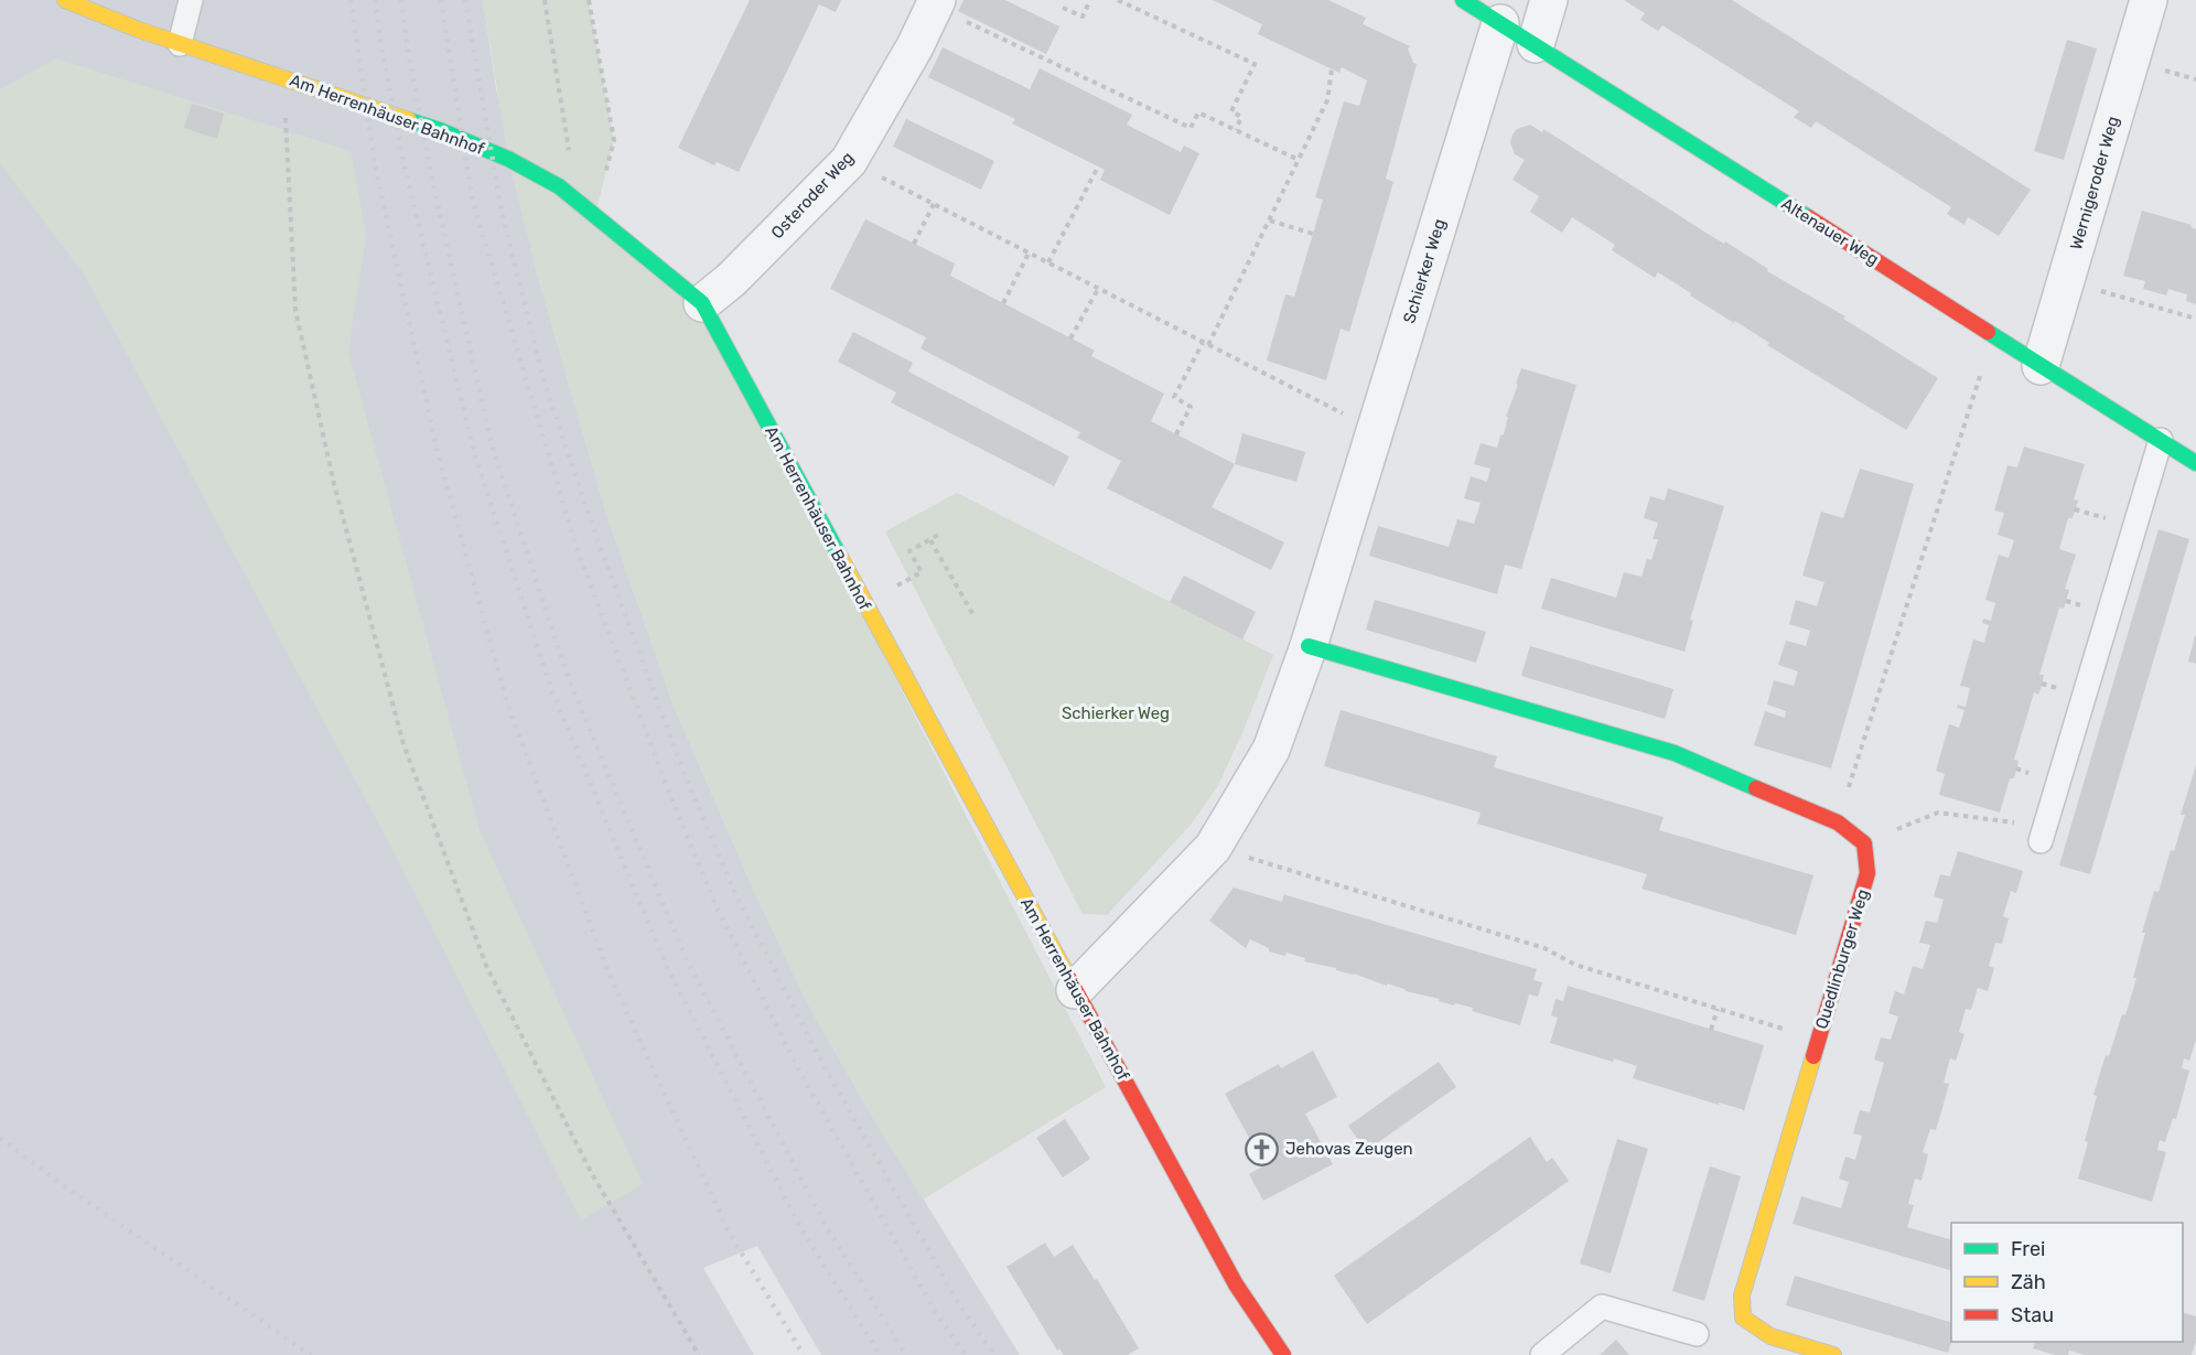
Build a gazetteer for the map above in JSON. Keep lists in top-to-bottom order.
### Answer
{
  "streets": {
    "street": [
      "Am Herrenhäuser Bahnhof",
      "Wernigeroder Weg",
      "Osteroder Weg",
      "Altenauer Weg",
      "Schierker Weg",
      "Quedlinburger Weg"
    ]
  },
  "crossings": [
    ["Am Herrenhäuser Bahnhof", "Osteroder Weg"],
    ["Am Herrenhäuser Bahnhof", "Schierker Weg"],
    ["Wernigeroder Weg", "Altenauer Weg"],
    ["Altenauer Weg", "Schierker Weg"]
  ],
  "parks": ["Schierker Weg"],
  "places": {
    "church": ["Jehovas Zeugen"]
  },
  "legend": ["Frei", "Zäh", "Stau"]
}
